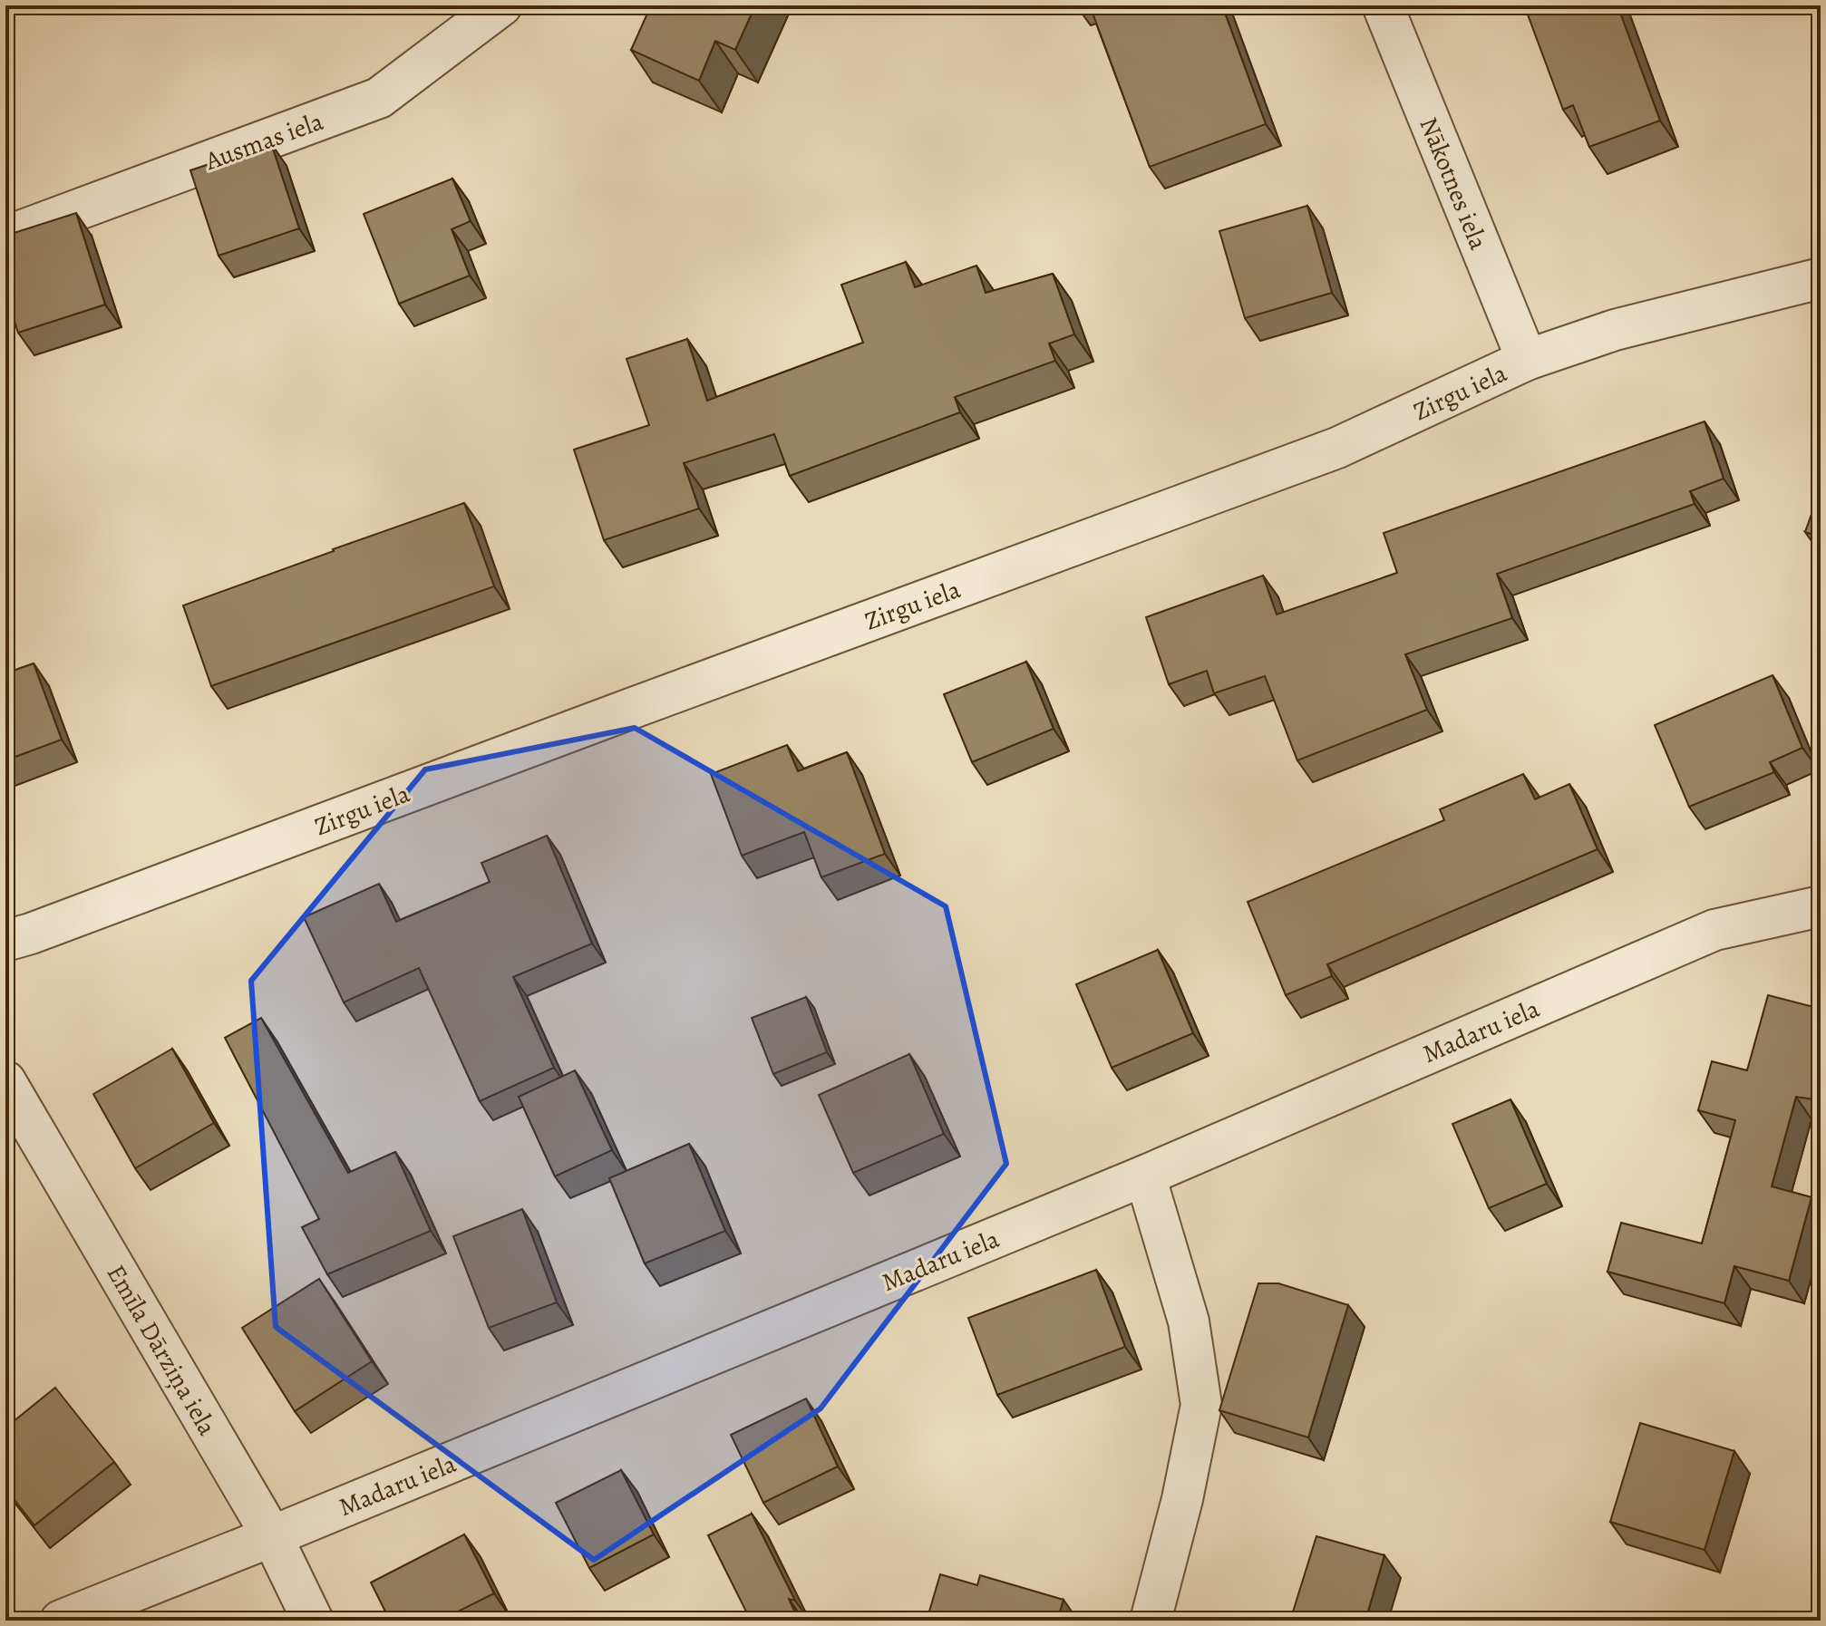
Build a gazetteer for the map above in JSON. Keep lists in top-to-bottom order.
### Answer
{
  "streets": {
    "street": [
      "Ausmas iela",
      "Nākotnes iela",
      "Zirgu iela",
      "Madaru iela",
      "Emīla Dārziņa iela"
    ]
  },
  "crossings": [
    ["Nākotnes iela", "Zirgu iela"],
    ["Madaru iela", "Emīla Dārziņa iela"]
  ]
}
